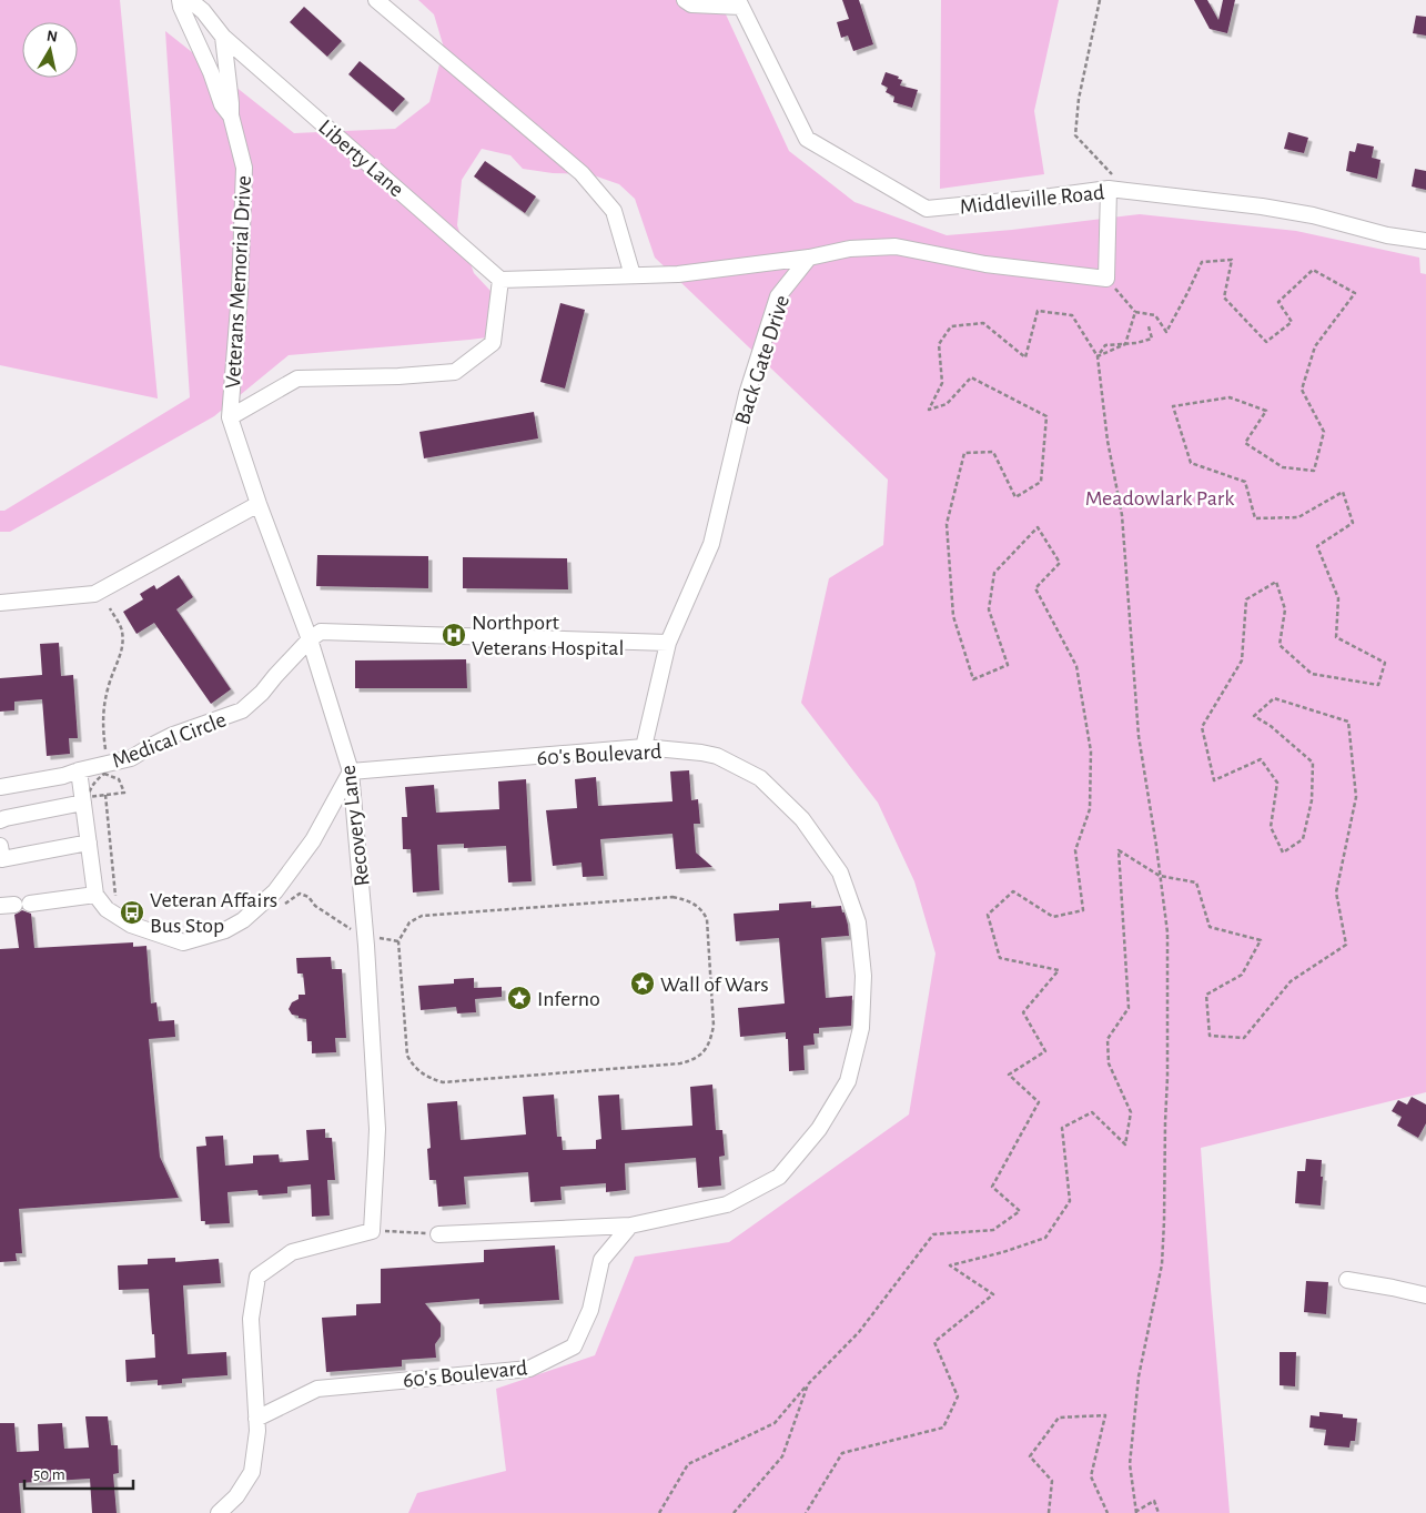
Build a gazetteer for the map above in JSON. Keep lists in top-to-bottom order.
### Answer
{
  "streets": {
    "street": [
      "Liberty Lane",
      "Middleville Road",
      "Veterans Memorial Drive",
      "Back Gate Drive",
      "Medical Circle",
      "60's Boulevard",
      "Recovery Lane"
    ]
  },
  "crossings": [
    ["Liberty Lane", "Veterans Memorial Drive"],
    ["Veterans Memorial Drive", "Recovery Lane"],
    ["Back Gate Drive", "60's Boulevard"],
    ["Medical Circle", "Recovery Lane"],
    ["60's Boulevard", "Recovery Lane"]
  ],
  "parks": ["Meadowlark Park"],
  "places": {
    "hospital": ["Northport Veterans Hospital"],
    "bus stop": ["Veteran Affairs Bus Stop"],
    "place": ["Wall of Wars", "Inferno"]
  },
  "scale_bar": "50 m",
  "north": "top"
}
